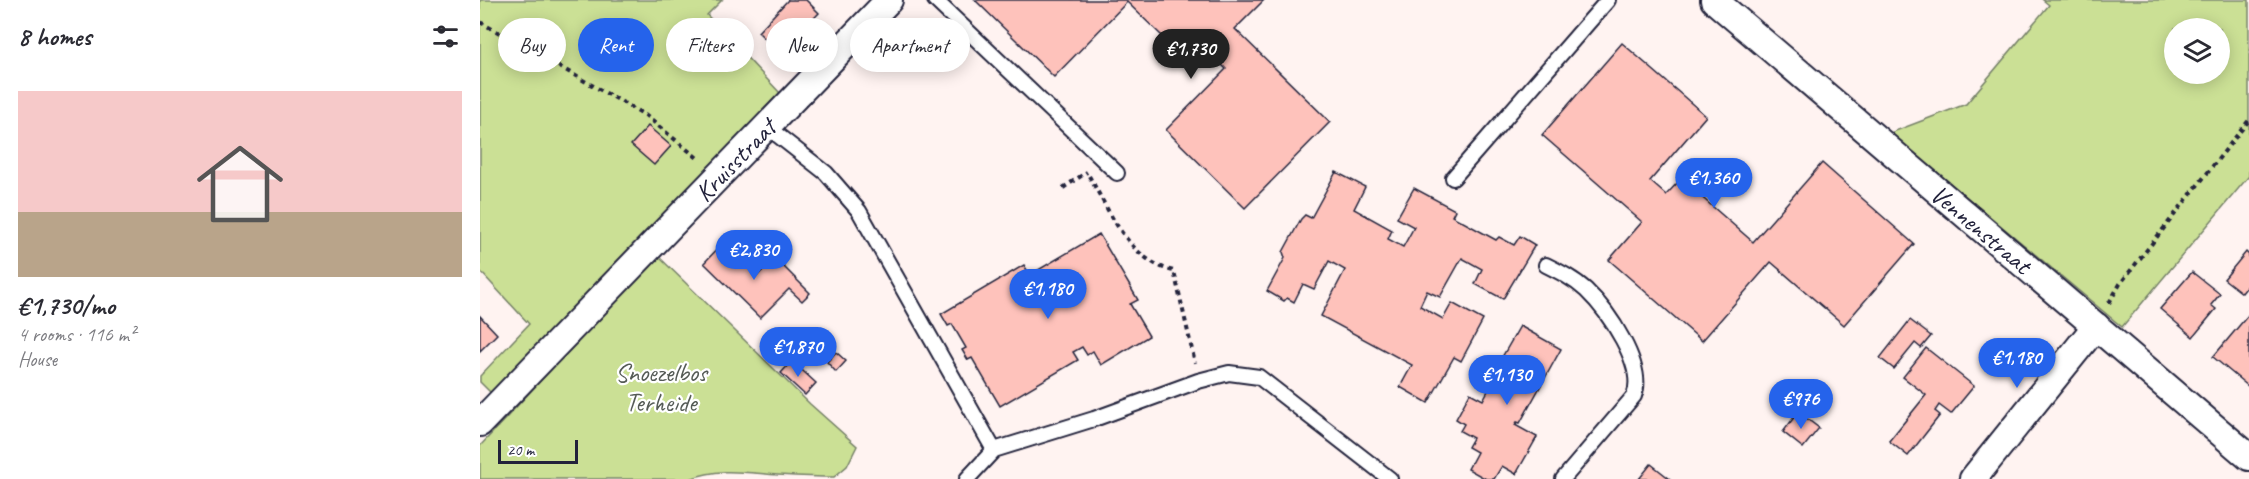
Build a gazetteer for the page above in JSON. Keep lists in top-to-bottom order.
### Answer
{
  "streets": {
    "street": ["Kruisstraat", "Vennenstraat"]
  },
  "parks": ["Snoezelbos Terheide"],
  "scale_bar": "20 m",
  "page": {
    "heading": "8 homes",
    "chip": [
      "Buy",
      "Rent",
      "Filters",
      "New",
      "Apartment"
    ],
    "price": [
      "€1,730",
      "€1,360",
      "€2,830",
      "€1,180",
      "€1,870",
      "€1,180",
      "€1,130",
      "€976"
    ],
    "list": [
      {
        "name": "€1,730/mo",
        "note": "4 rooms · 116 m² · House"
      }
    ],
    "scale": "20 m"
  }
}
